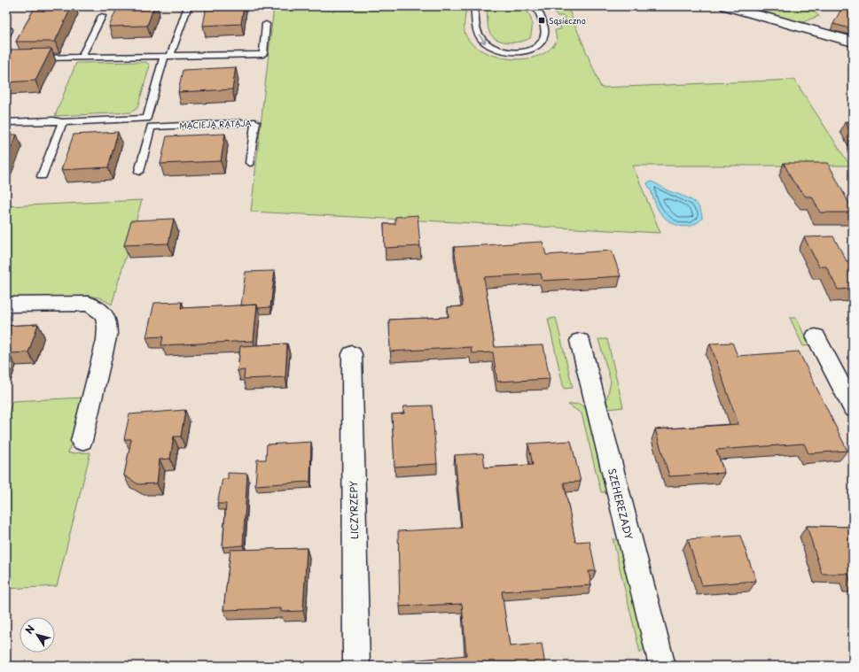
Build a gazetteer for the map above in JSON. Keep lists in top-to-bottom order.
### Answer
{
  "streets": {
    "street": ["SZEHEREZADY", "LICZYRZEPY"],
    "lane": ["MACIEJA RATAJA"]
  },
  "places": {
    "transit": ["Sąsieczno"]
  },
  "north": "top left"
}
